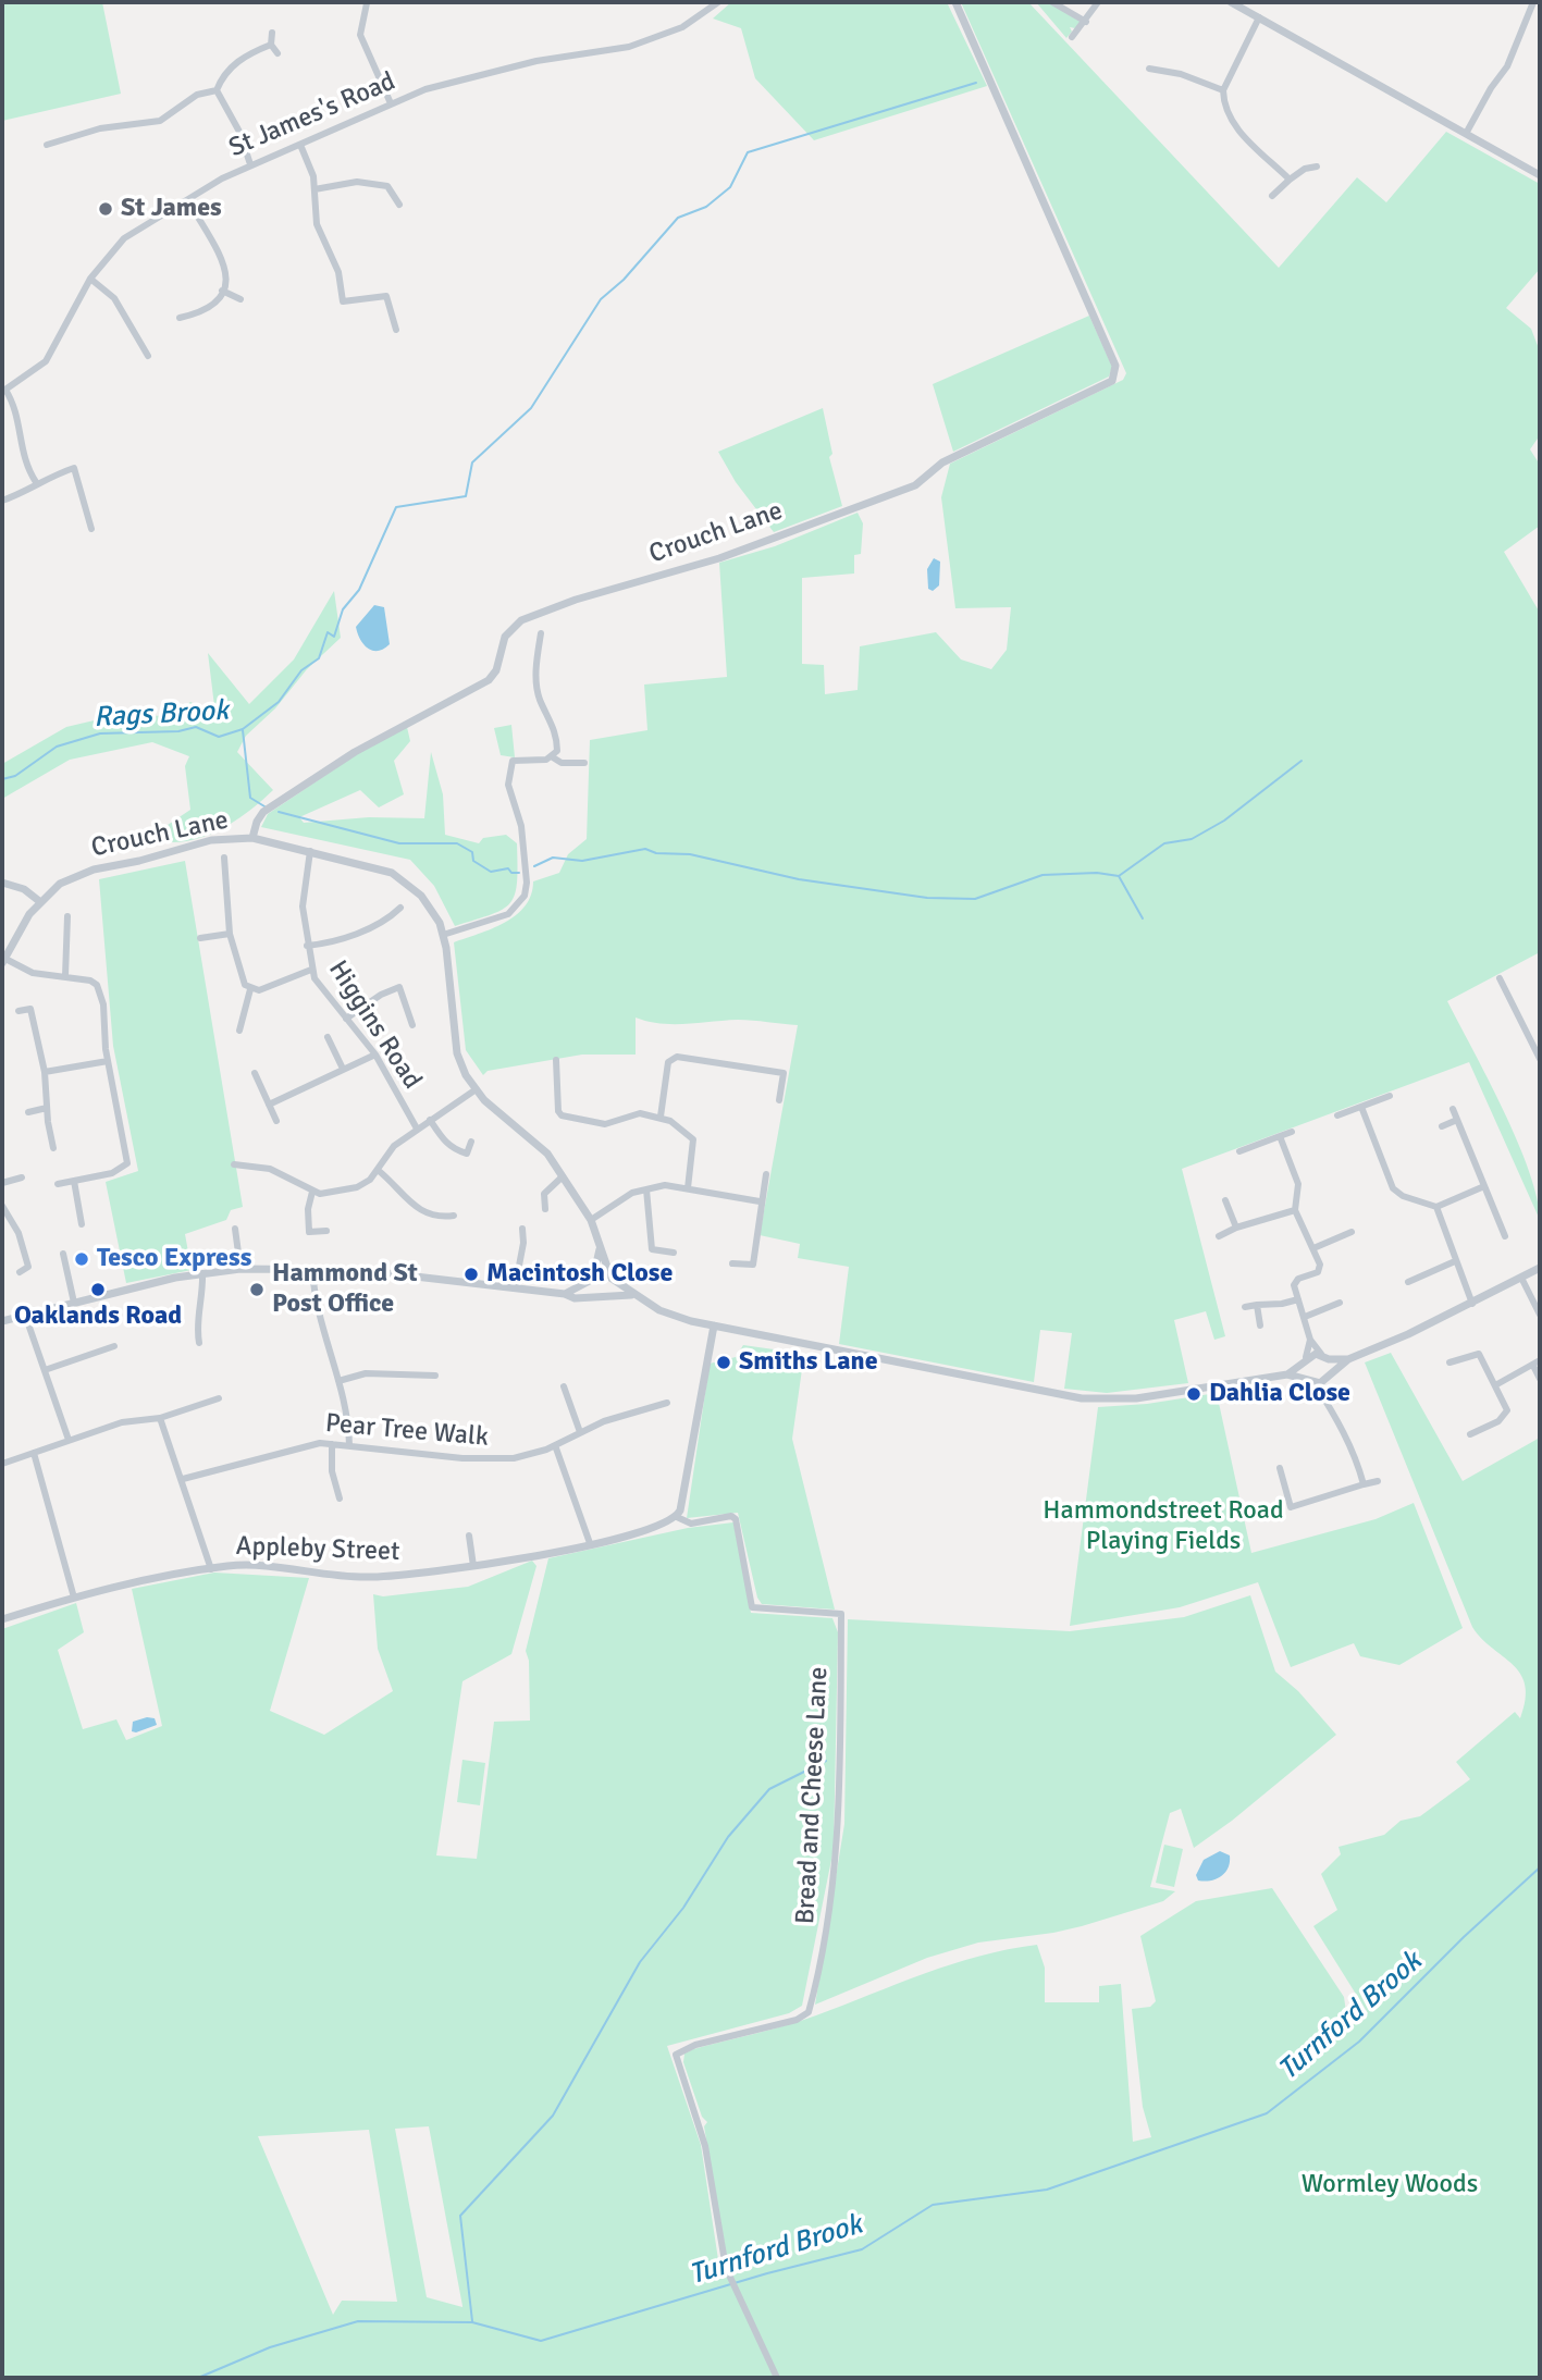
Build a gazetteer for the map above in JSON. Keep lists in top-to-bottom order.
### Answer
{
  "streets": {
    "street": [
      "St James's Road",
      "Crouch Lane",
      "Higgins Road",
      "Pear Tree Walk",
      "Appleby Street",
      "Bread and Cheese Lane"
    ]
  },
  "crossings": [
    ["Appleby Street", "Bread and Cheese Lane"]
  ],
  "water": ["Rags Brook", "Turnford Brook"],
  "parks": ["Hammondstreet Road Playing Fields", "Wormley Woods"],
  "places": [
    "St James",
    "Tesco Express",
    "Macintosh Close",
    "Oaklands Road",
    "Hammond St Post Office",
    "Smiths Lane",
    "Dahlia Close"
  ]
}
